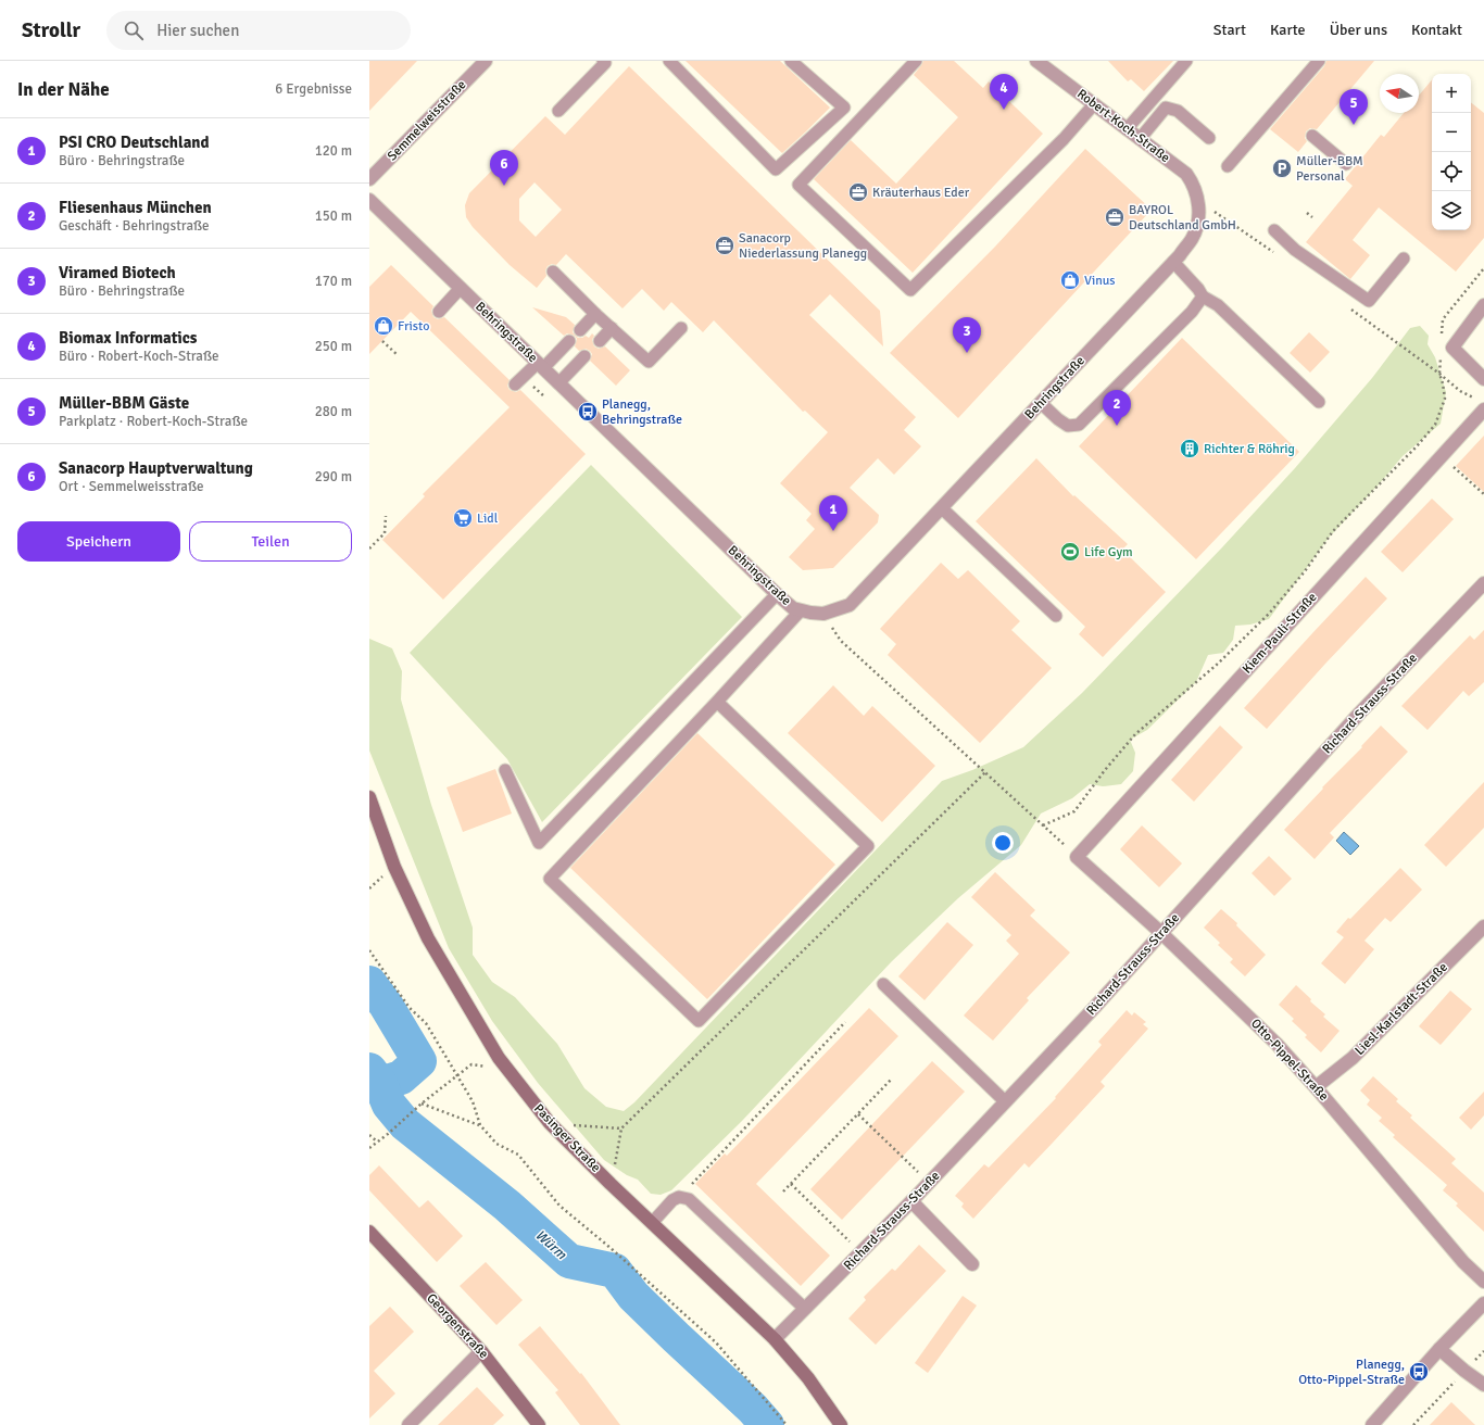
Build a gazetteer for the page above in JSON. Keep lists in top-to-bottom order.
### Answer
{
  "streets": {
    "main road": ["Pasinger Straße", "Georgenstraße"],
    "street": [
      "Semmelweisstraße",
      "Robert-Koch-Straße",
      "Behringstraße",
      "Kiem-Pauli-Straße",
      "Richard-Strauss-Straße",
      "Liesl-Karlstadt-Straße",
      "Otto-Pippel-Straße"
    ]
  },
  "crossings": [
    ["Robert-Koch-Straße", "Behringstraße"],
    ["Kiem-Pauli-Straße", "Otto-Pippel-Straße"],
    ["Richard-Strauss-Straße", "Otto-Pippel-Straße"],
    ["Richard-Strauss-Straße", "Pasinger Straße"],
    ["Liesl-Karlstadt-Straße", "Otto-Pippel-Straße"]
  ],
  "water": ["Würm"],
  "places": {
    "parking": ["Müller-BBM Personal"],
    "office": ["Kräuterhaus Eder", "BAYROL Deutschland GmbH", "Sanacorp Niederlassung Planegg"],
    "shop": ["Vinus", "Fristo"],
    "bus stop": ["Planegg, Behringstraße", "Planegg, Otto-Pippel-Straße"],
    "building": ["Richter & Röhrig"],
    "supermarket": ["Lidl"],
    "sports": ["Life Gym"]
  },
  "north": "left",
  "page": {
    "header": "Strollr",
    "search": "Hier suchen",
    "nav": [
      "Start",
      "Karte",
      "Über uns",
      "Kontakt"
    ],
    "heading": ["In der Nähe", "6 Ergebnisse"],
    "map_buttons": ["+", "−"],
    "pins": [
      "4",
      "5",
      "6",
      "3",
      "2",
      "1"
    ],
    "list": [
      {
        "mark": "1",
        "name": "PSI CRO Deutschland",
        "note": "Büro · Behringstraße",
        "value": "120 m"
      },
      {
        "mark": "2",
        "name": "Fliesenhaus München",
        "note": "Geschäft · Behringstraße",
        "value": "150 m"
      },
      {
        "mark": "3",
        "name": "Viramed Biotech",
        "note": "Büro · Behringstraße",
        "value": "170 m"
      },
      {
        "mark": "4",
        "name": "Biomax Informatics",
        "note": "Büro · Robert-Koch-Straße",
        "value": "250 m"
      },
      {
        "mark": "5",
        "name": "Müller-BBM Gäste",
        "note": "Parkplatz · Robert-Koch-Straße",
        "value": "280 m"
      },
      {
        "mark": "6",
        "name": "Sanacorp Hauptverwaltung",
        "note": "Ort · Semmelweisstraße",
        "value": "290 m"
      }
    ],
    "buttons": ["Speichern", "Teilen"]
  }
}
